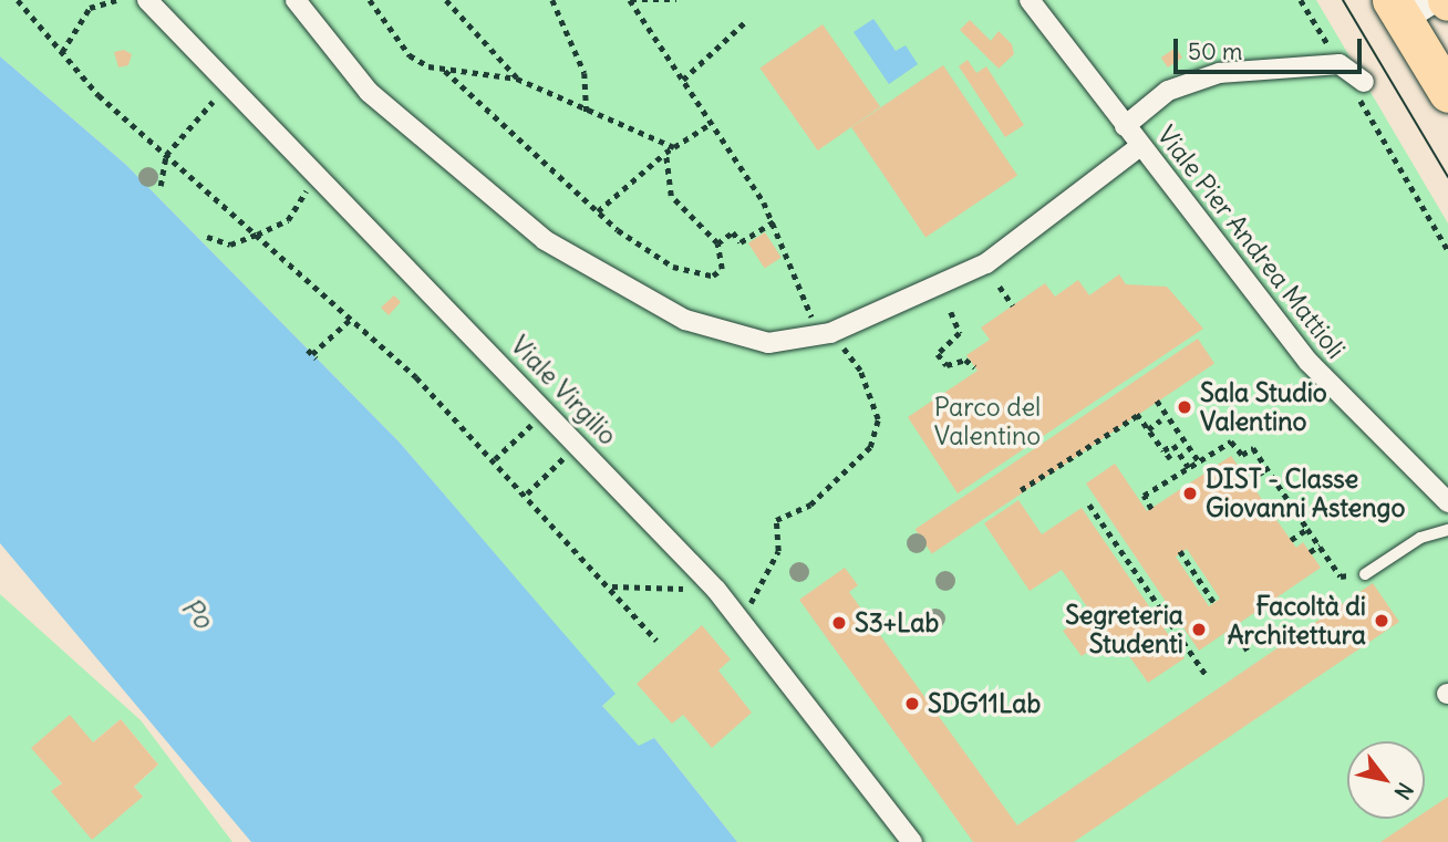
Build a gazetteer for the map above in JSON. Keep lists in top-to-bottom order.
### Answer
{
  "streets": {
    "street": ["Viale Pier Andrea Mattioli", "Viale Virgilio"]
  },
  "water": ["Po"],
  "parks": ["Parco del Valentino"],
  "places": [
    "Sala Studio Valentino",
    "DIST - Classe Giovanni Astengo",
    "Facoltà di Architettura",
    "S3+Lab",
    "Segreteria Studenti",
    "SDG11Lab"
  ],
  "scale_bar": "50 m",
  "north": "bottom right"
}
